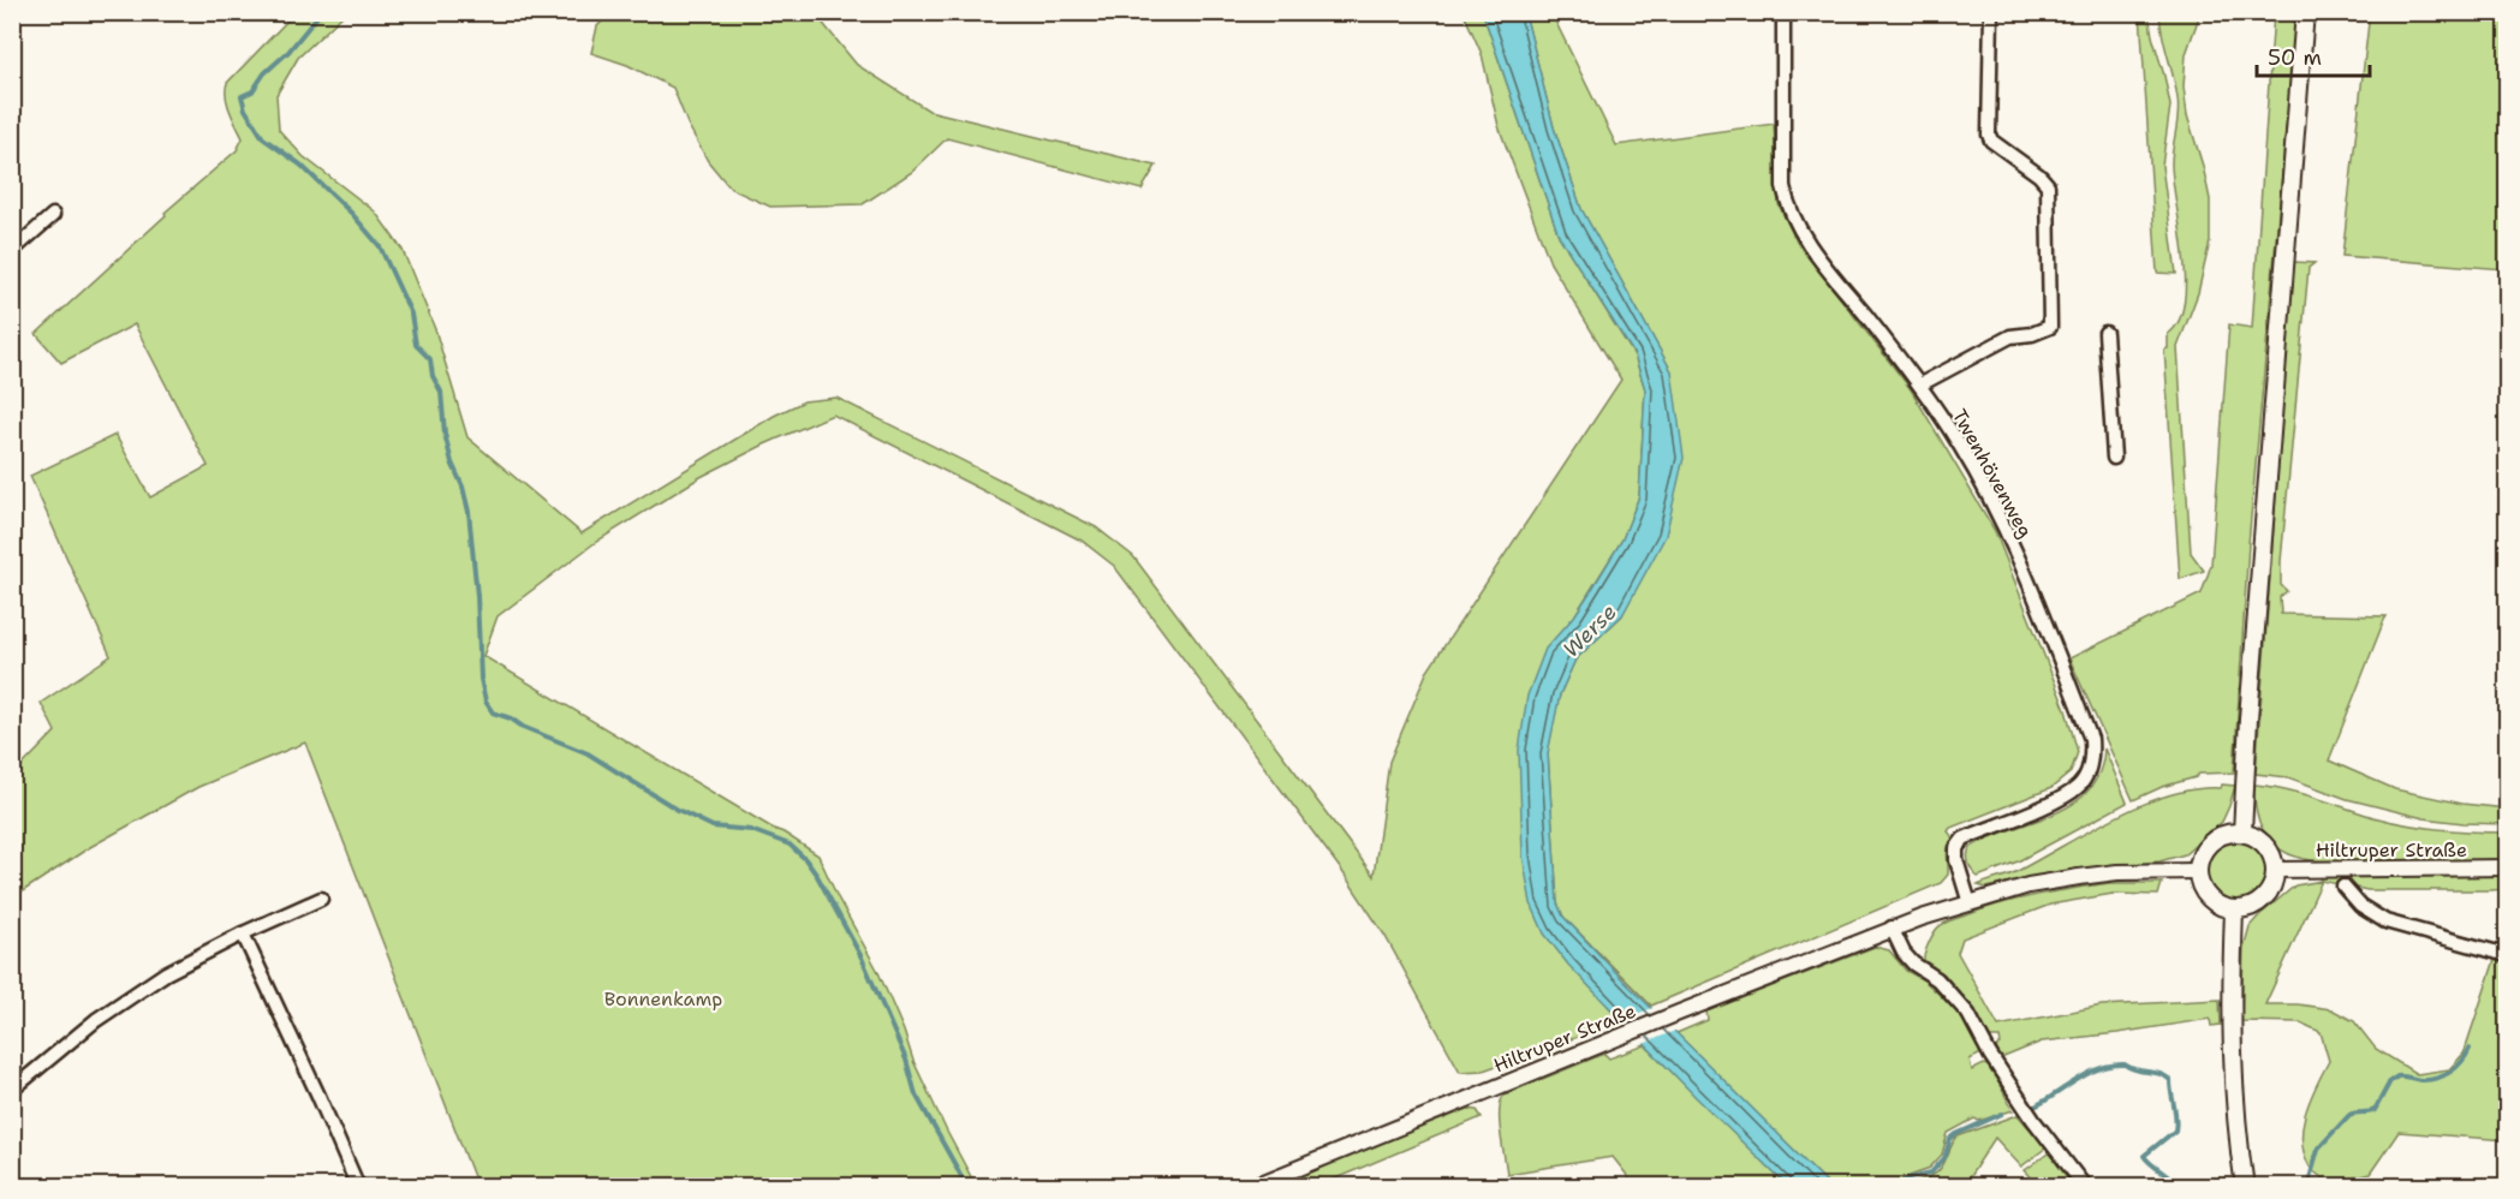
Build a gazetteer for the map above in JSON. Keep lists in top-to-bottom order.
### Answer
{
  "streets": {
    "street": ["Twenhövenweg", "Hiltruper Straße"]
  },
  "crossings": [
    ["Twenhövenweg", "Hiltruper Straße"]
  ],
  "water": ["Werse"],
  "parks": ["Bonnenkamp"],
  "scale_bar": "50 m"
}
